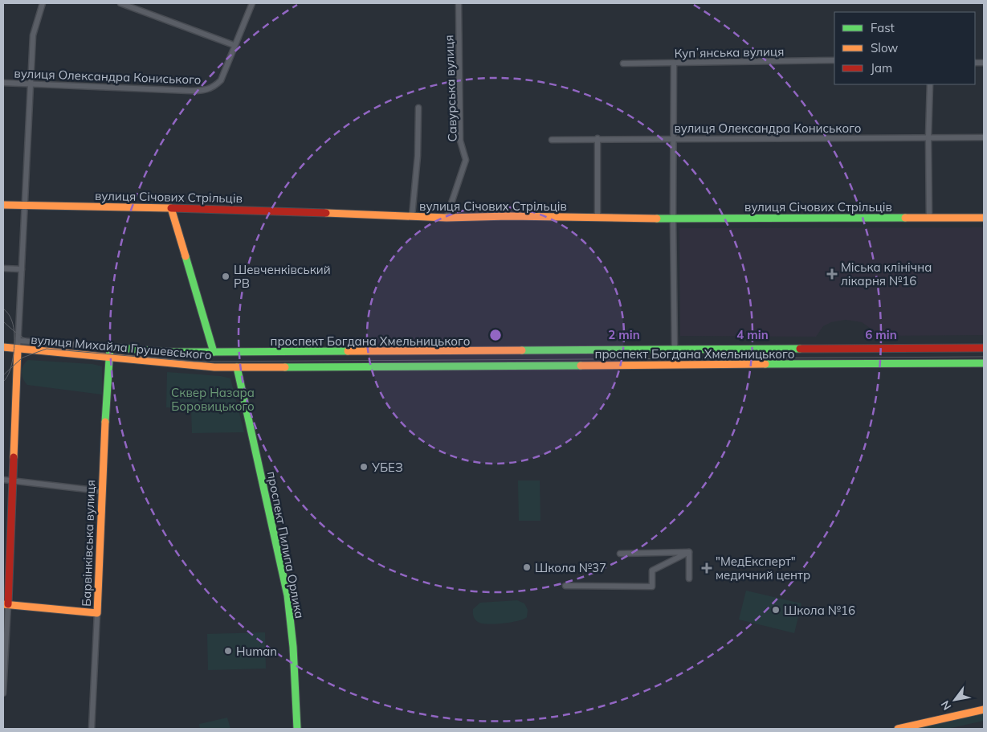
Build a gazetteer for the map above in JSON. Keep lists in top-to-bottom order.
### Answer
{
  "streets": {
    "main road": [
      "вулиця Січових Стрільців",
      "проспект Богдана Хмельницького",
      "вулиця Михайла Грушевського",
      "Барвінківська вулиця",
      "проспект Пилипа Орлика"
    ],
    "street": ["Купʼянська вулиця", "вулиця Олександра Кониського", "Савурська вулиця"]
  },
  "crossings": [
    ["Савурська вулиця", "вулиця Січових Стрільців"],
    ["проспект Богдана Хмельницького", "вулиця Михайла Грушевського"],
    ["проспект Богдана Хмельницького", "проспект Пилипа Орлика"],
    ["вулиця Михайла Грушевського", "Барвінківська вулиця"],
    ["вулиця Михайла Грушевського", "проспект Пилипа Орлика"]
  ],
  "parks": ["Сквер Назара Боровицького"],
  "places": {
    "health": ["Міська клінічна лікарня №16", "\"МедЕксперт\" медичний центр"],
    "other": [
      "Шевченківський РВ",
      "УБЕЗ",
      "Школа №37",
      "Школа №16",
      "Human"
    ]
  },
  "legend": ["Fast", "Slow", "Jam"],
  "north": "bottom left",
  "rings": ["2 min", "4 min", "6 min"]
}
